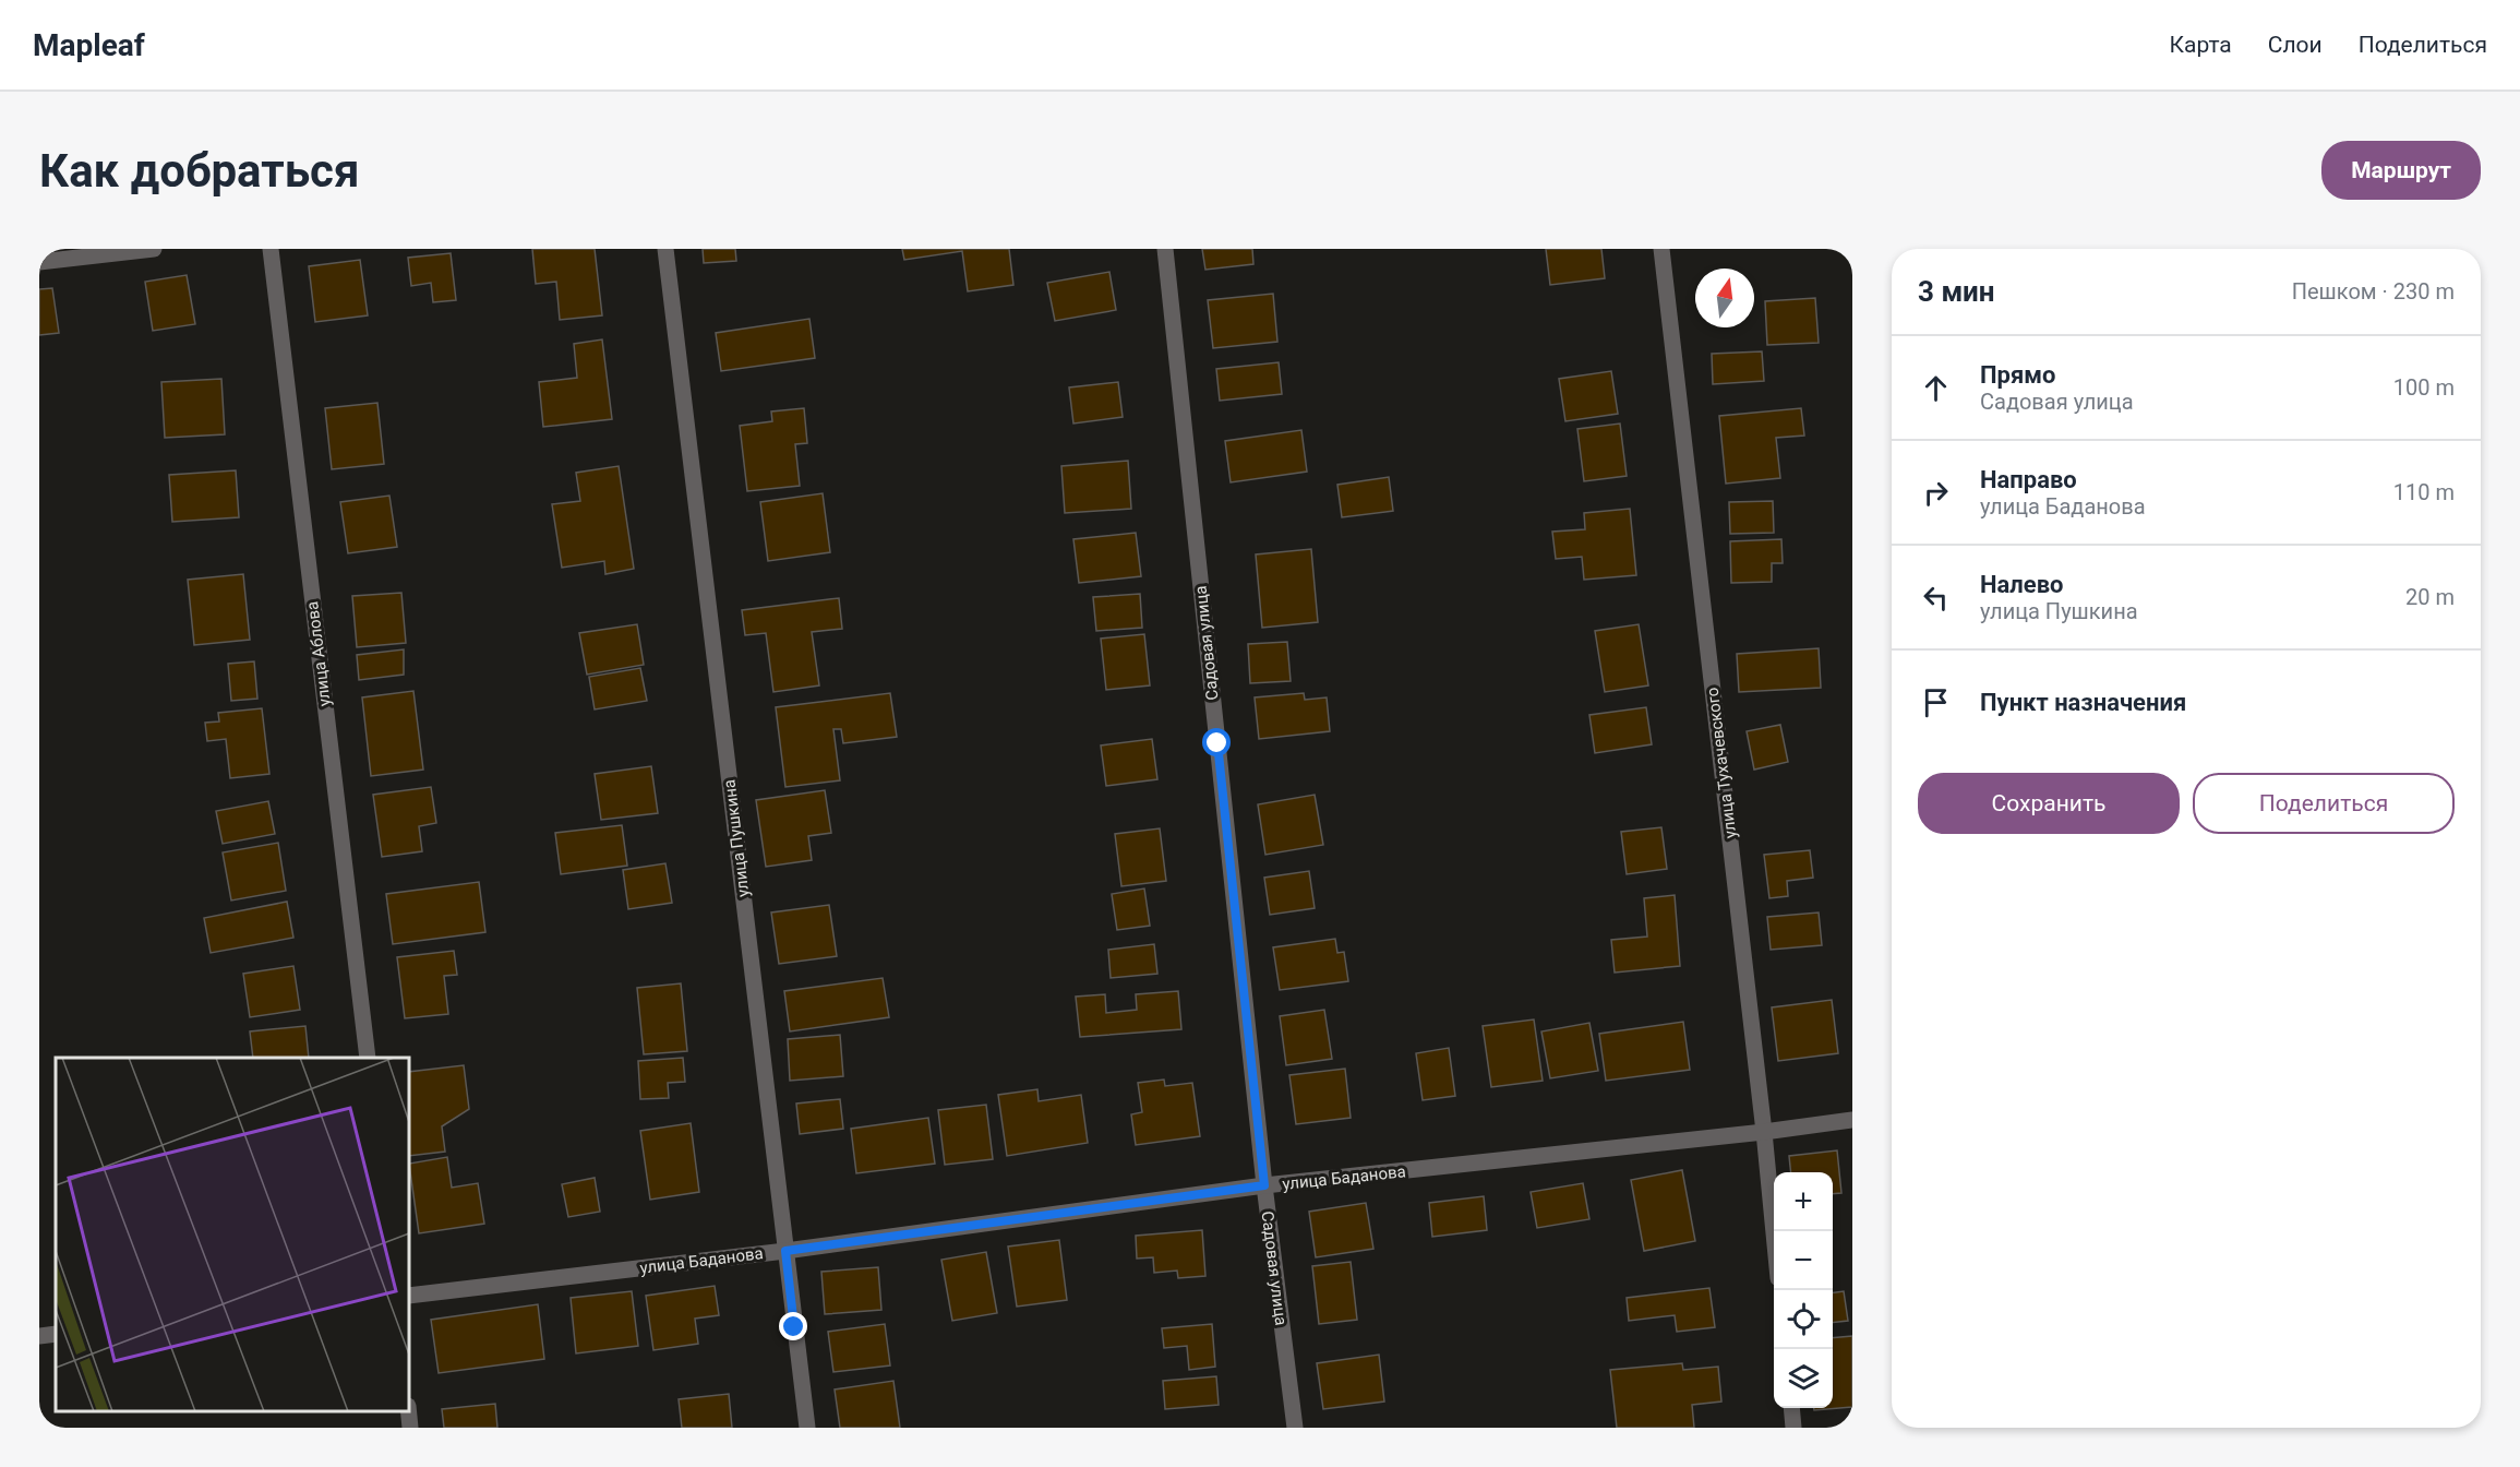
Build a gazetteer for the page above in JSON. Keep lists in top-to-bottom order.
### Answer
{
  "streets": {
    "street": [
      "Садовая улица",
      "улица Аблова",
      "улица Тухачевского",
      "улица Пушкина",
      "улица Баданова"
    ]
  },
  "crossings": [
    ["Садовая улица", "улица Баданова"],
    ["улица Тухачевского", "улица Баданова"],
    ["улица Пушкина", "улица Баданова"]
  ],
  "north": "top",
  "page": {
    "header": "Mapleaf",
    "nav": ["Карта", "Слои", "Поделиться"],
    "buttons": [
      "Маршрут",
      ["Сохранить", "Поделиться"]
    ],
    "title": "Как добраться",
    "heading": ["3 мин", "Пешком · 230 m"],
    "list": [
      ["Прямо", "Садовая улица", "100 m"],
      ["Направо", "улица Баданова", "110 m"],
      ["Налево", "улица Пушкина", "20 m"],
      "Пункт назначения"
    ],
    "map_buttons": ["+", "−"]
  }
}
